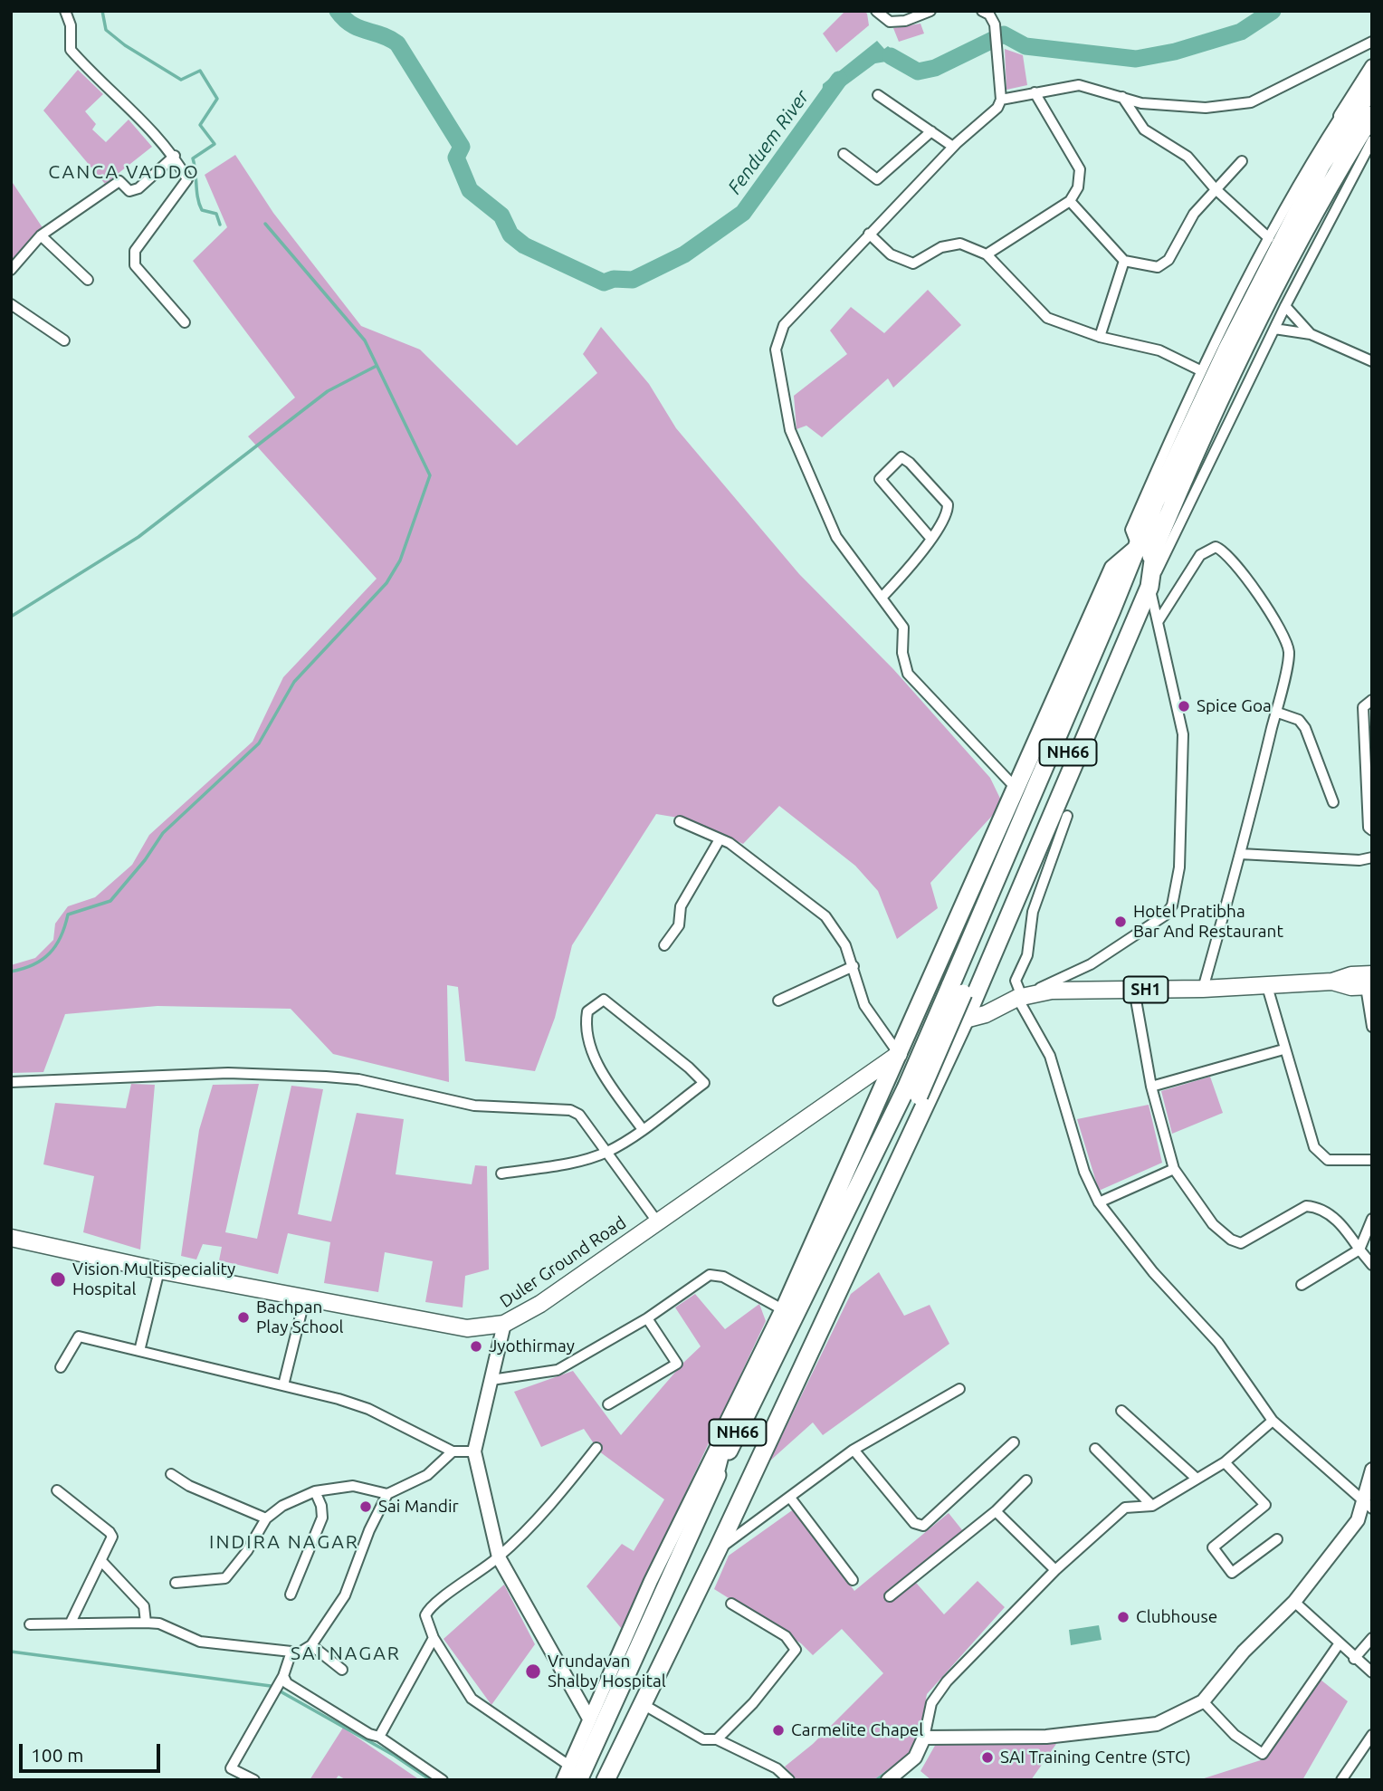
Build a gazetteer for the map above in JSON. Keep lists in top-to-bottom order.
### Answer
{
  "streets": {
    "highway": ["NH66"],
    "main road": ["SH1", "Duler Ground Road"]
  },
  "districts": ["CANCA VADDO", "INDIRA NAGAR", "SAI NAGAR"],
  "water": ["Fenduem River"],
  "places": [
    "Spice Goa",
    "Hotel Pratibha Bar And Restaurant",
    "Vision Multispeciality Hospital",
    "Bachpan Play School",
    "Jyothirmay",
    "Sai Mandir",
    "Clubhouse",
    "Vrundavan Shalby Hospital",
    "Carmelite Chapel",
    "SAI Training Centre (STC)"
  ],
  "scale_bar": "100 m"
}
